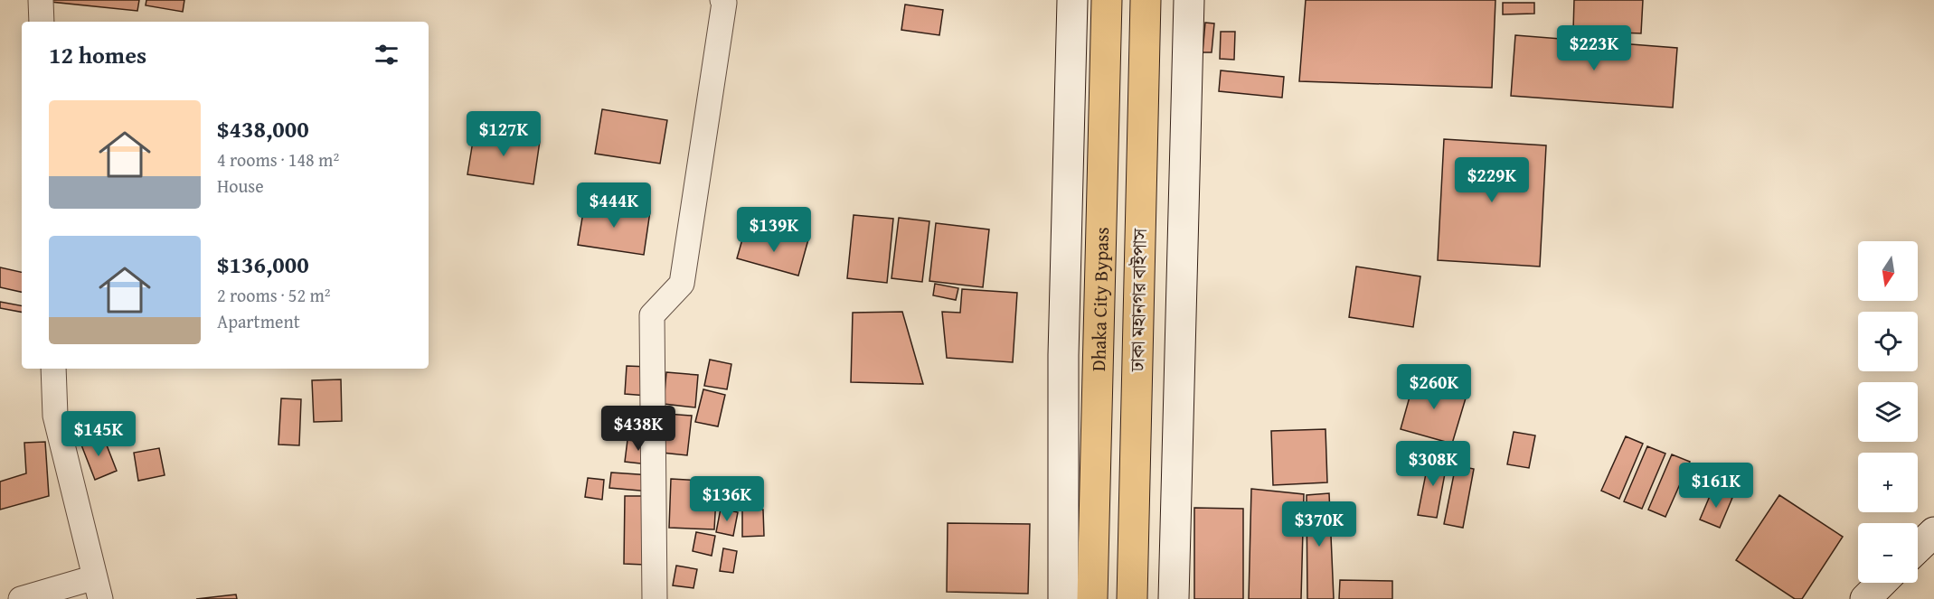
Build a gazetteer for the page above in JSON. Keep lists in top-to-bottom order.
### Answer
{
  "streets": {
    "highway": ["Dhaka City Bypass", "ঢাকা মহানগর বাইপাস"]
  },
  "north": "bottom",
  "page": {
    "heading": "12 homes",
    "price": [
      "$223K",
      "$127K",
      "$229K",
      "$444K",
      "$139K",
      "$260K",
      "$438K",
      "$145K",
      "$308K",
      "$161K",
      "$136K",
      "$370K"
    ],
    "list": [
      {
        "name": "$438,000",
        "note": "4 rooms · 148 m² · House"
      },
      {
        "name": "$136,000",
        "note": "2 rooms · 52 m² · Apartment"
      }
    ],
    "map_buttons": ["+", "−"]
  }
}
